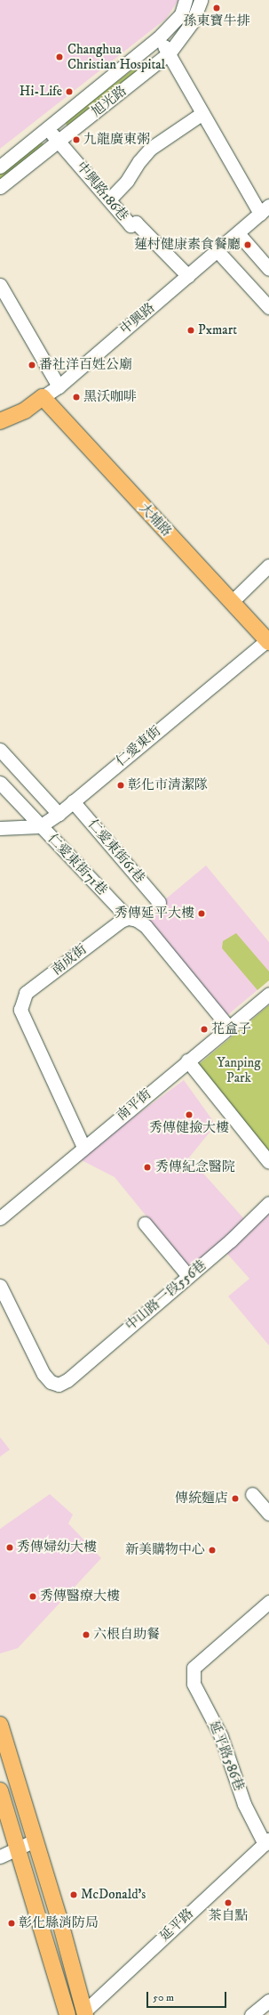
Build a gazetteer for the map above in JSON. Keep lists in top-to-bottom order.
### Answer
{
  "streets": {
    "main road": ["中興路", "大埔路"],
    "street": [
      "旭光路",
      "中興路186巷",
      "仁愛東街",
      "仁愛東街61巷",
      "仁愛東街71巷",
      "南成街",
      "南平街",
      "中山路一段556巷",
      "延平路586巷",
      "延平路"
    ]
  },
  "crossings": [
    ["旭光路", "中興路186巷"],
    ["中興路186巷", "中興路"],
    ["中興路", "大埔路"],
    ["大埔路", "仁愛東街"],
    ["仁愛東街", "仁愛東街61巷"],
    ["仁愛東街", "仁愛東街71巷"],
    ["仁愛東街71巷", "南成街"],
    ["南成街", "南平街"],
    ["延平路586巷", "延平路"]
  ],
  "parks": ["Yanping Park"],
  "places": [
    "孫東寶牛排",
    "Changhua Christian Hospital",
    "Hi-Life",
    "九龍廣東粥",
    "蓮村健康素食餐廳",
    "Pxmart",
    "番社洋百姓公廟",
    "黑沃咖啡",
    "彰化市清潔隊",
    "秀傳延平大樓",
    "花盒子",
    "秀傳健撿大樓",
    "秀傳紀念醫院",
    "傳統麵店",
    "秀傳婦幼大樓",
    "新美購物中心",
    "秀傳醫療大樓",
    "六根自助餐",
    "McDonald's",
    "茶自點",
    "彰化縣消防局"
  ],
  "scale_bar": "50 m"
}
